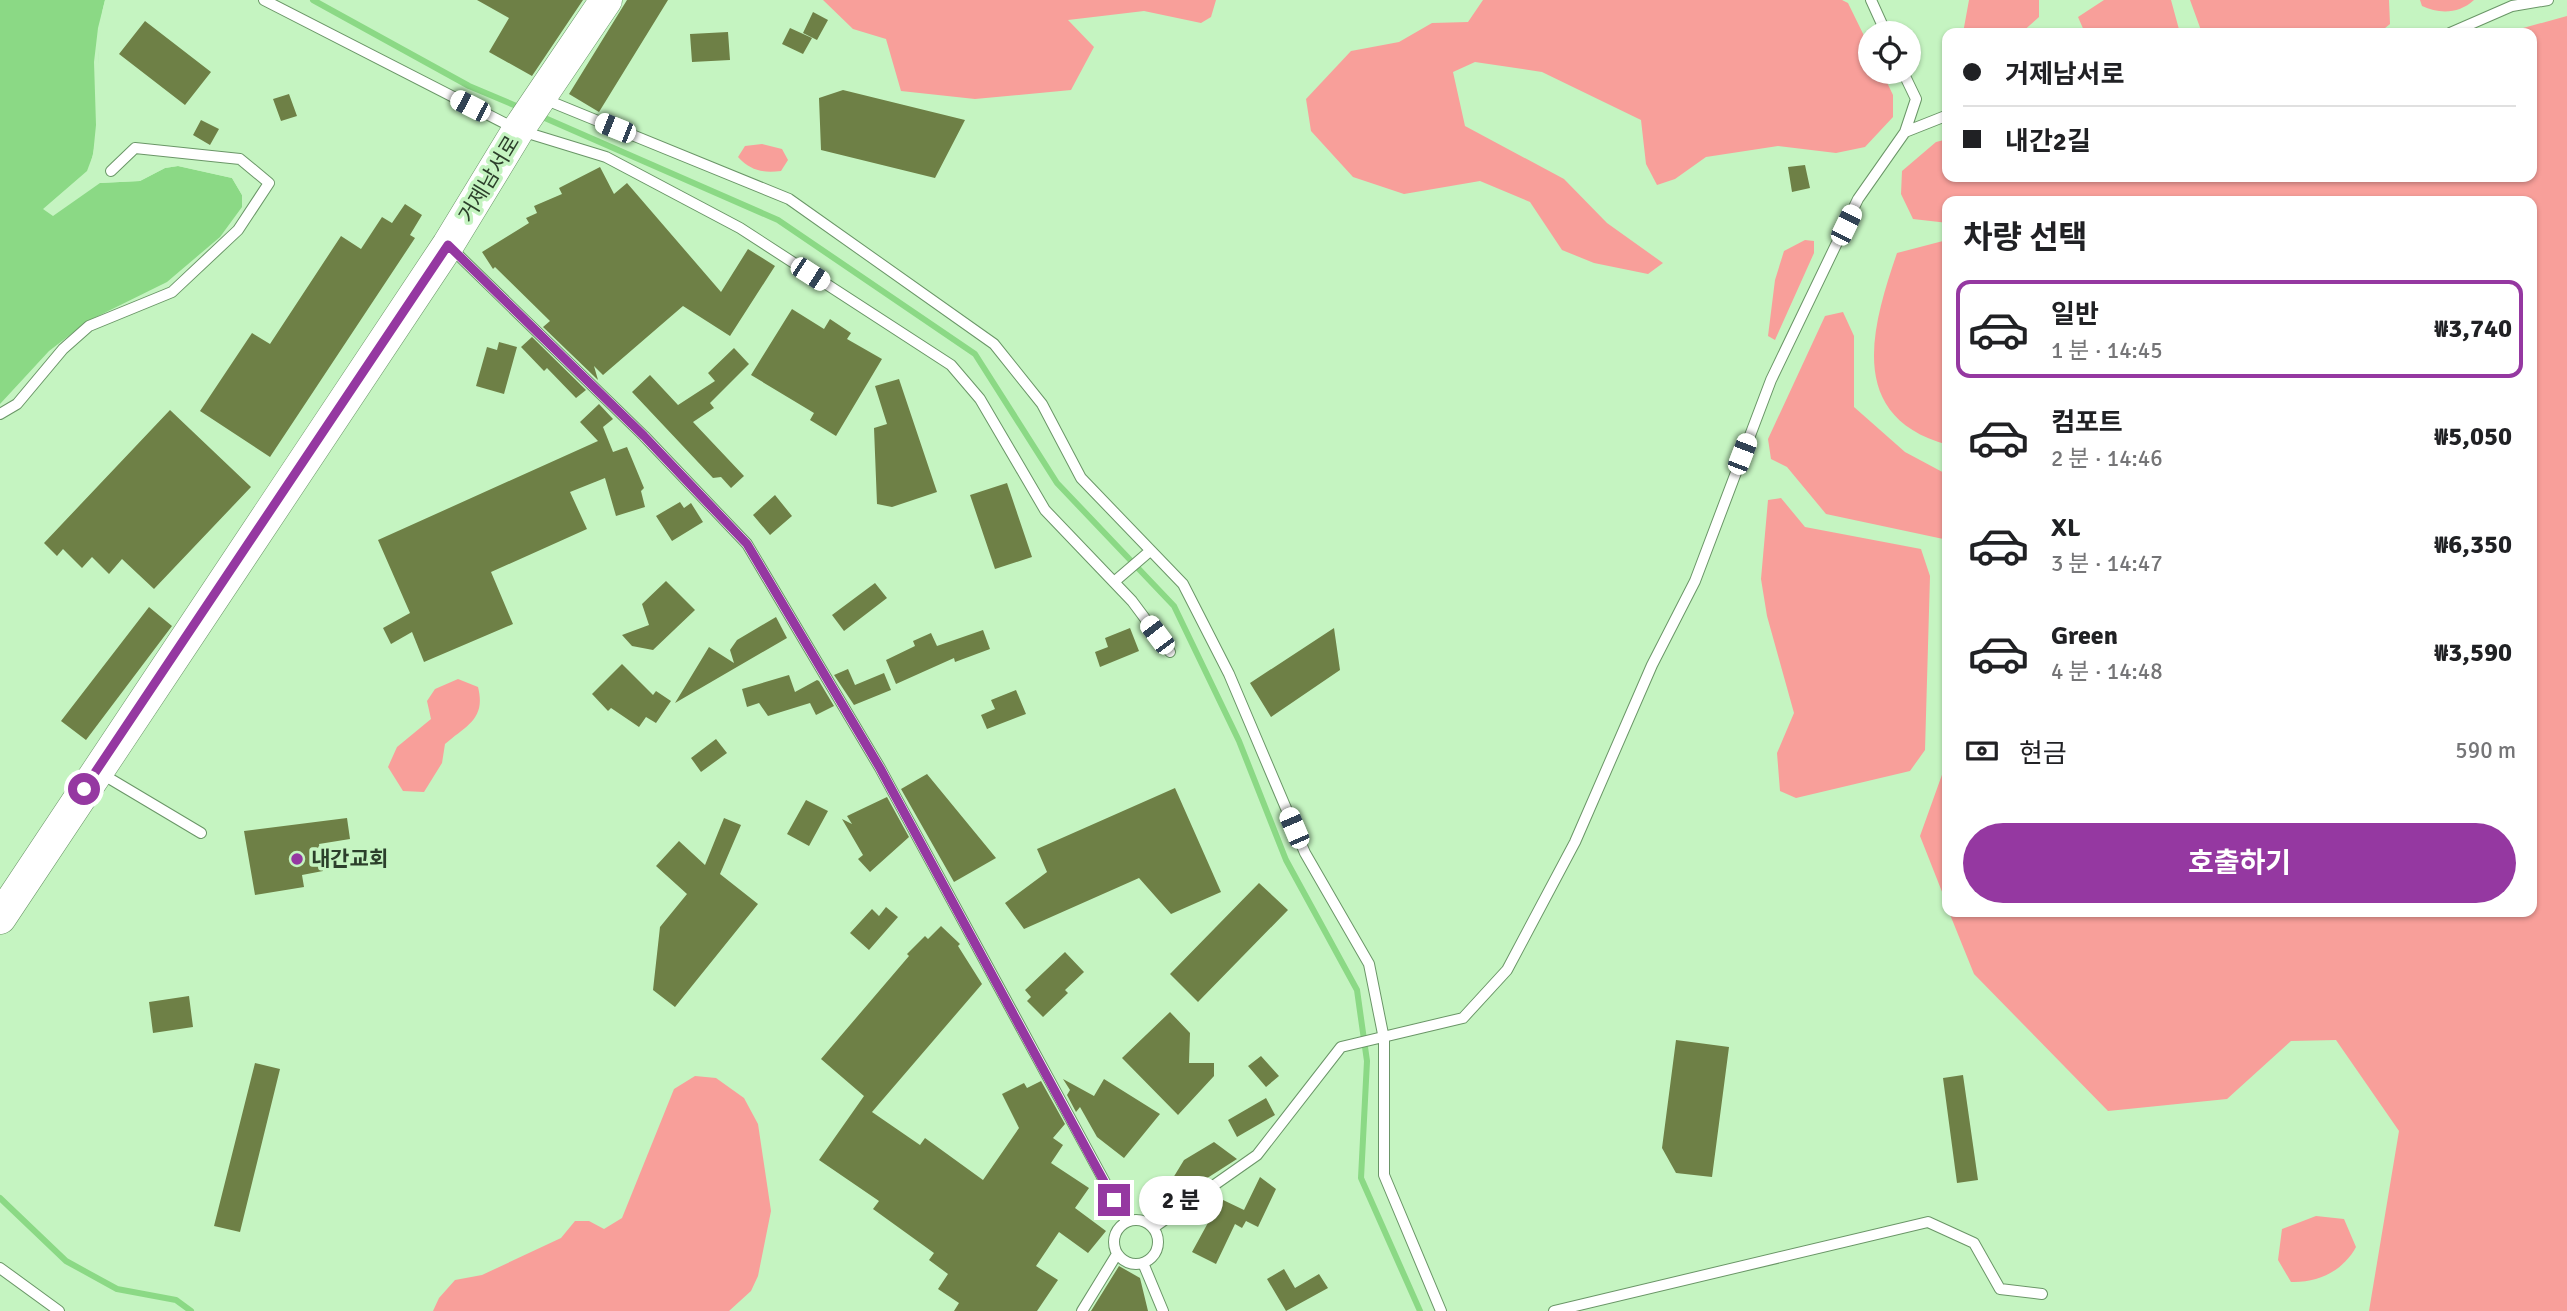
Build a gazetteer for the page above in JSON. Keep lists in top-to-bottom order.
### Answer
{
  "streets": {
    "main road": ["거제남서로"]
  },
  "places": ["내간교회"],
  "page": {
    "banner": ["거제남서로", "내간2길"],
    "heading": "차량 선택",
    "list": [
      {
        "name": "일반",
        "note": "1 분 · 14:45",
        "value": "₩3,740"
      },
      {
        "name": "컴포트",
        "note": "2 분 · 14:46",
        "value": "₩5,050"
      },
      {
        "name": "XL",
        "note": "3 분 · 14:47",
        "value": "₩6,350"
      },
      {
        "name": "Green",
        "note": "4 분 · 14:48",
        "value": "₩3,590"
      }
    ],
    "pay": ["현금", "590 m"],
    "buttons": "호출하기",
    "bubble": "2 분"
  }
}
